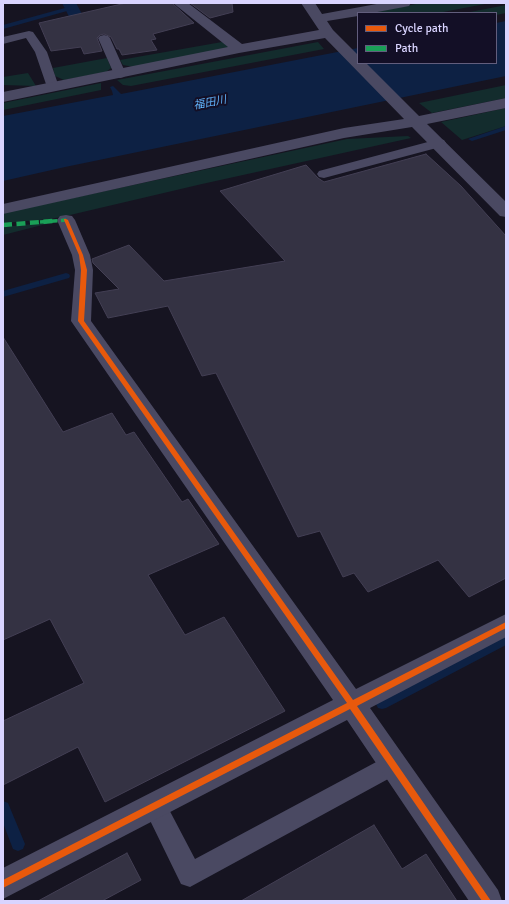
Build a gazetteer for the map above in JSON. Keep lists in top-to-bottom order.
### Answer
{
  "water": ["福田川"],
  "legend": ["Cycle path", "Path"]
}
